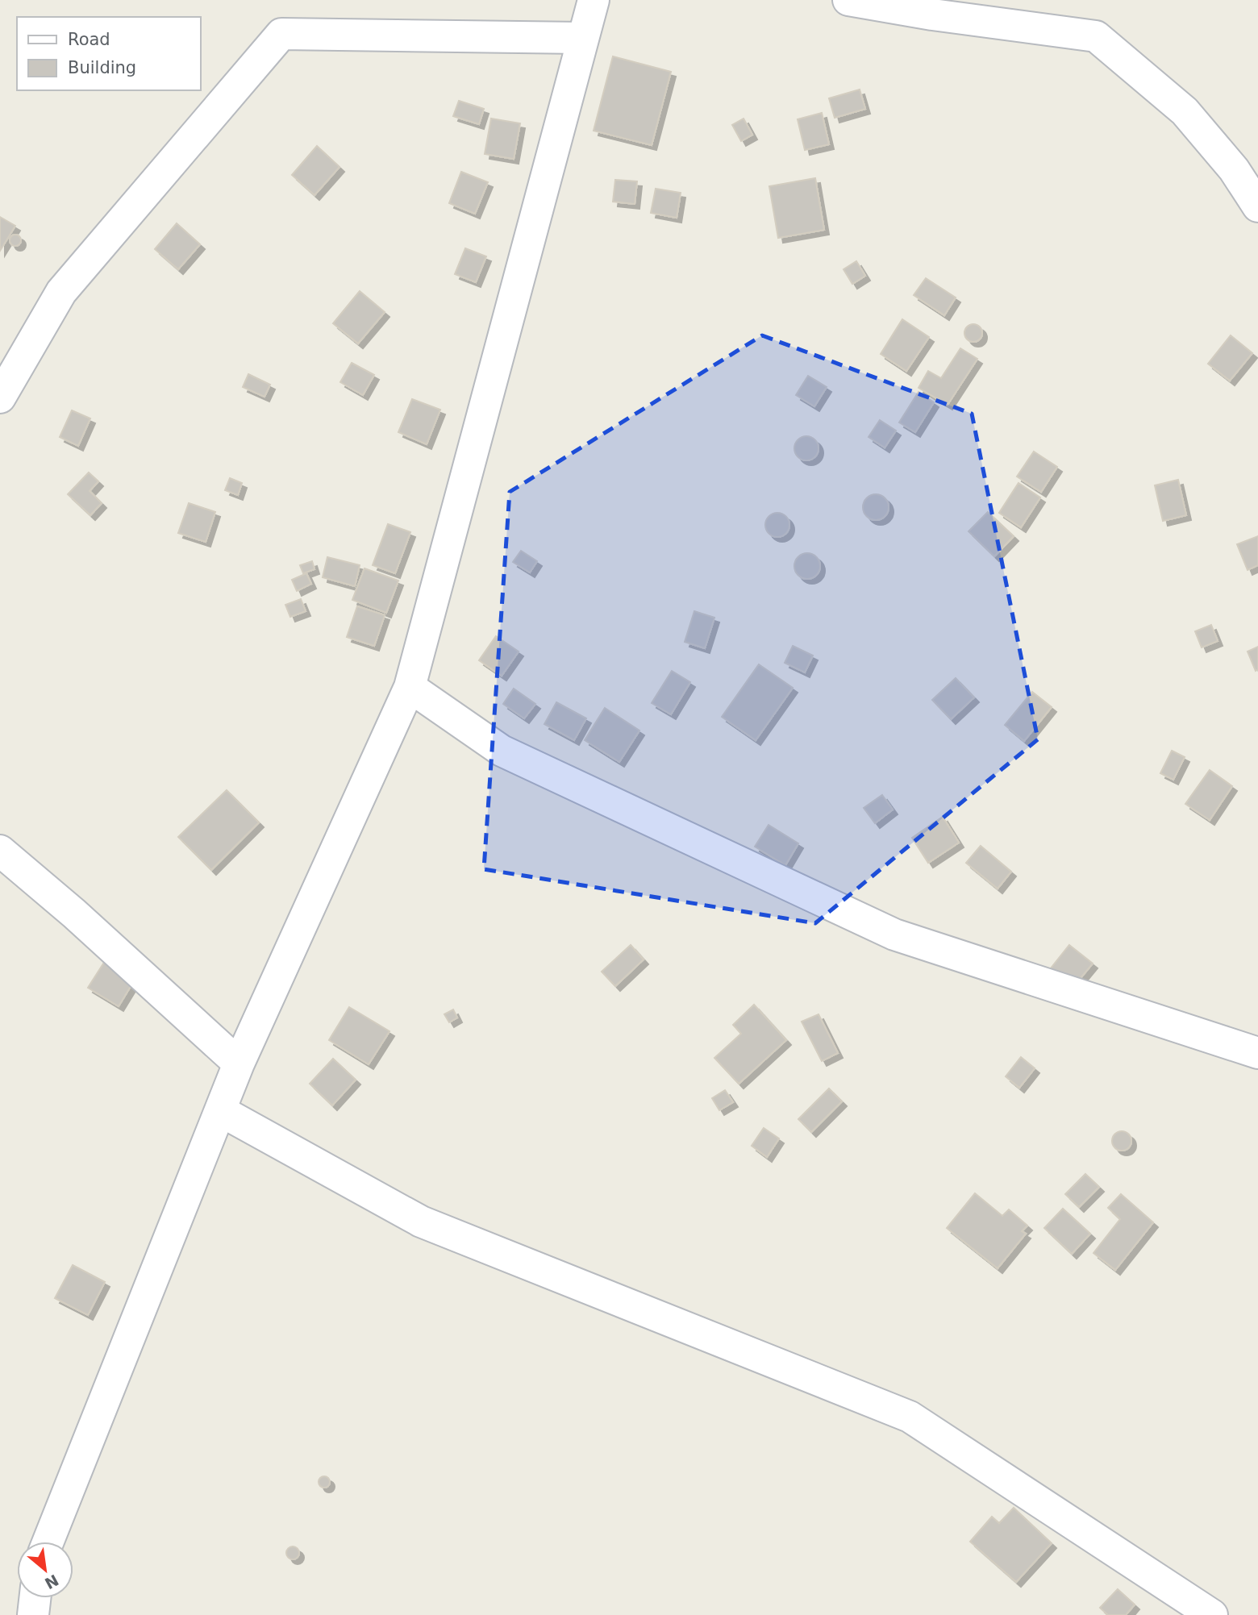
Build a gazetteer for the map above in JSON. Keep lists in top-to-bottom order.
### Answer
{
  "legend": ["Road", "Building"],
  "north": "bottom right"
}
